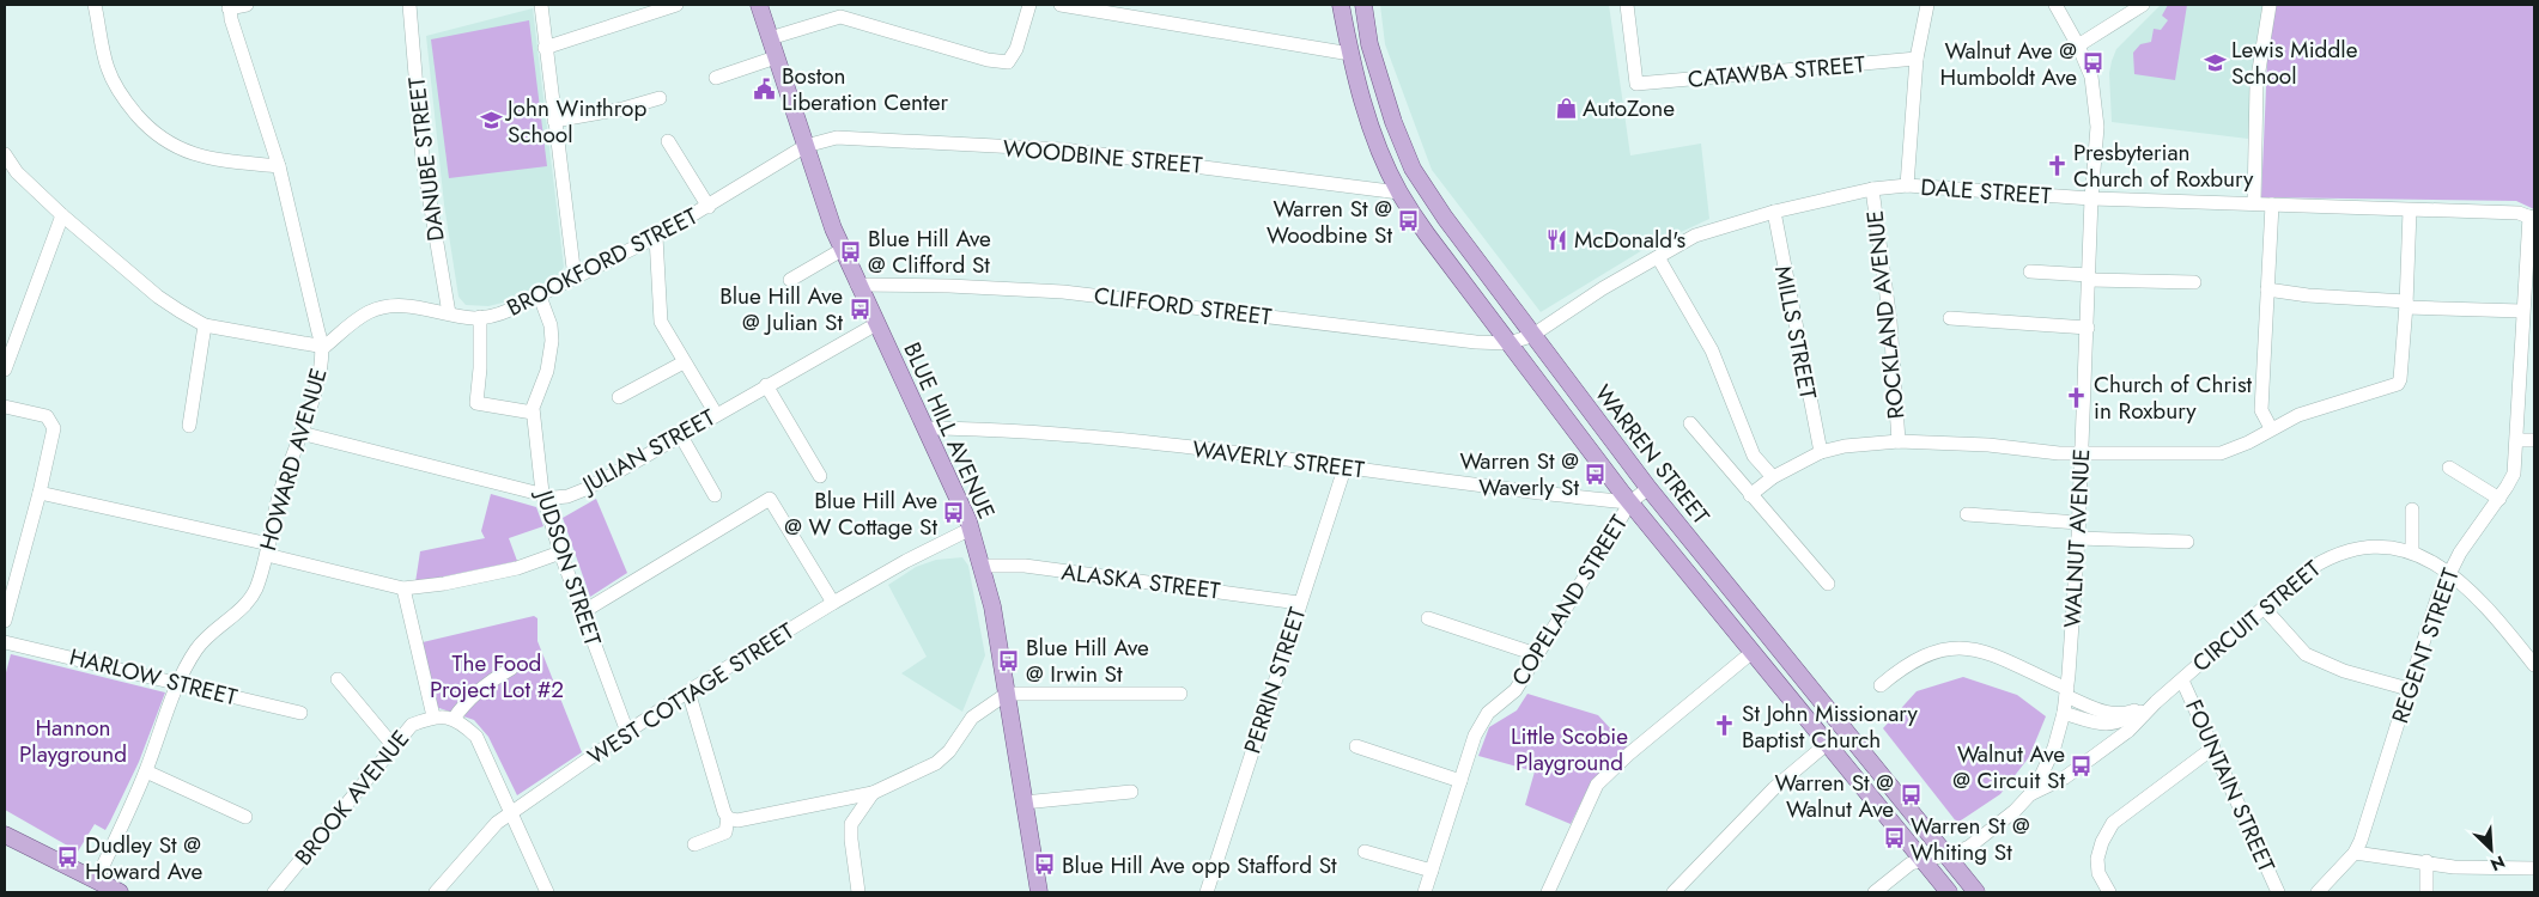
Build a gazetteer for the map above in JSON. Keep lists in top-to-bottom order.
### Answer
{
  "streets": {
    "main road": ["BLUE HILL AVENUE", "WARREN STREET"],
    "street": [
      "CATAWBA STREET",
      "WOODBINE STREET",
      "DANUBE STREET",
      "DALE STREET",
      "BROOKFORD STREET",
      "CLIFFORD STREET",
      "ROCKLAND AVENUE",
      "MILLS STREET",
      "JULIAN STREET",
      "HOWARD AVENUE",
      "WAVERLY STREET",
      "WALNUT AVENUE",
      "JUDSON STREET",
      "ALASKA STREET",
      "COPELAND STREET",
      "CIRCUIT STREET",
      "REGENT STREET",
      "HARLOW STREET",
      "PERRIN STREET",
      "WEST COTTAGE STREET",
      "FOUNTAIN STREET",
      "BROOK AVENUE"
    ]
  },
  "crossings": [
    ["WOODBINE STREET", "BROOKFORD STREET"],
    ["WOODBINE STREET", "BLUE HILL AVENUE"],
    ["WOODBINE STREET", "WARREN STREET"],
    ["DANUBE STREET", "BROOKFORD STREET"],
    ["DALE STREET", "CLIFFORD STREET"],
    ["DALE STREET", "ROCKLAND AVENUE"],
    ["DALE STREET", "MILLS STREET"],
    ["DALE STREET", "WARREN STREET"],
    ["DALE STREET", "WALNUT AVENUE"],
    ["DALE STREET", "REGENT STREET"],
    ["BROOKFORD STREET", "BLUE HILL AVENUE"],
    ["BROOKFORD STREET", "HOWARD AVENUE"],
    ["BROOKFORD STREET", "JUDSON STREET"],
    ["CLIFFORD STREET", "BLUE HILL AVENUE"],
    ["CLIFFORD STREET", "WARREN STREET"],
    ["BLUE HILL AVENUE", "JULIAN STREET"],
    ["BLUE HILL AVENUE", "WAVERLY STREET"],
    ["BLUE HILL AVENUE", "ALASKA STREET"],
    ["BLUE HILL AVENUE", "WEST COTTAGE STREET"],
    ["JULIAN STREET", "HOWARD AVENUE"],
    ["JULIAN STREET", "JUDSON STREET"],
    ["WARREN STREET", "WAVERLY STREET"],
    ["WARREN STREET", "WALNUT AVENUE"],
    ["WARREN STREET", "COPELAND STREET"],
    ["HOWARD AVENUE", "HARLOW STREET"],
    ["WAVERLY STREET", "COPELAND STREET"],
    ["WAVERLY STREET", "PERRIN STREET"],
    ["WALNUT AVENUE", "CIRCUIT STREET"],
    ["JUDSON STREET", "WEST COTTAGE STREET"],
    ["ALASKA STREET", "PERRIN STREET"],
    ["CIRCUIT STREET", "REGENT STREET"],
    ["CIRCUIT STREET", "FOUNTAIN STREET"]
  ],
  "parks": ["The Food Project Lot #2", "Hannon Playground", "Little Scobie Playground"],
  "places": {
    "school or university": ["Lewis Middle School", "John Winthrop School"],
    "bus stop": [
      "Walnut Ave @ Humboldt Ave",
      "Warren St @ Woodbine St",
      "Blue Hill Ave @ Clifford St",
      "Blue Hill Ave @ Julian St",
      "Warren St @ Waverly St",
      "Blue Hill Ave @ W Cottage St",
      "Blue Hill Ave @ Irwin St",
      "Walnut Ave @ Circuit St",
      "Warren St @ Walnut Ave",
      "Warren St @ Whiting St",
      "Dudley St @ Howard Ave",
      "Blue Hill Ave opp Stafford St"
    ],
    "public building": ["Boston Liberation Center"],
    "shop": ["AutoZone"],
    "church": ["Presbyterian Church of Roxbury", "Church of Christ in Roxbury", "St John Missionary Baptist Church"],
    "restaurant": ["McDonald's"]
  },
  "north": "bottom right"
}
